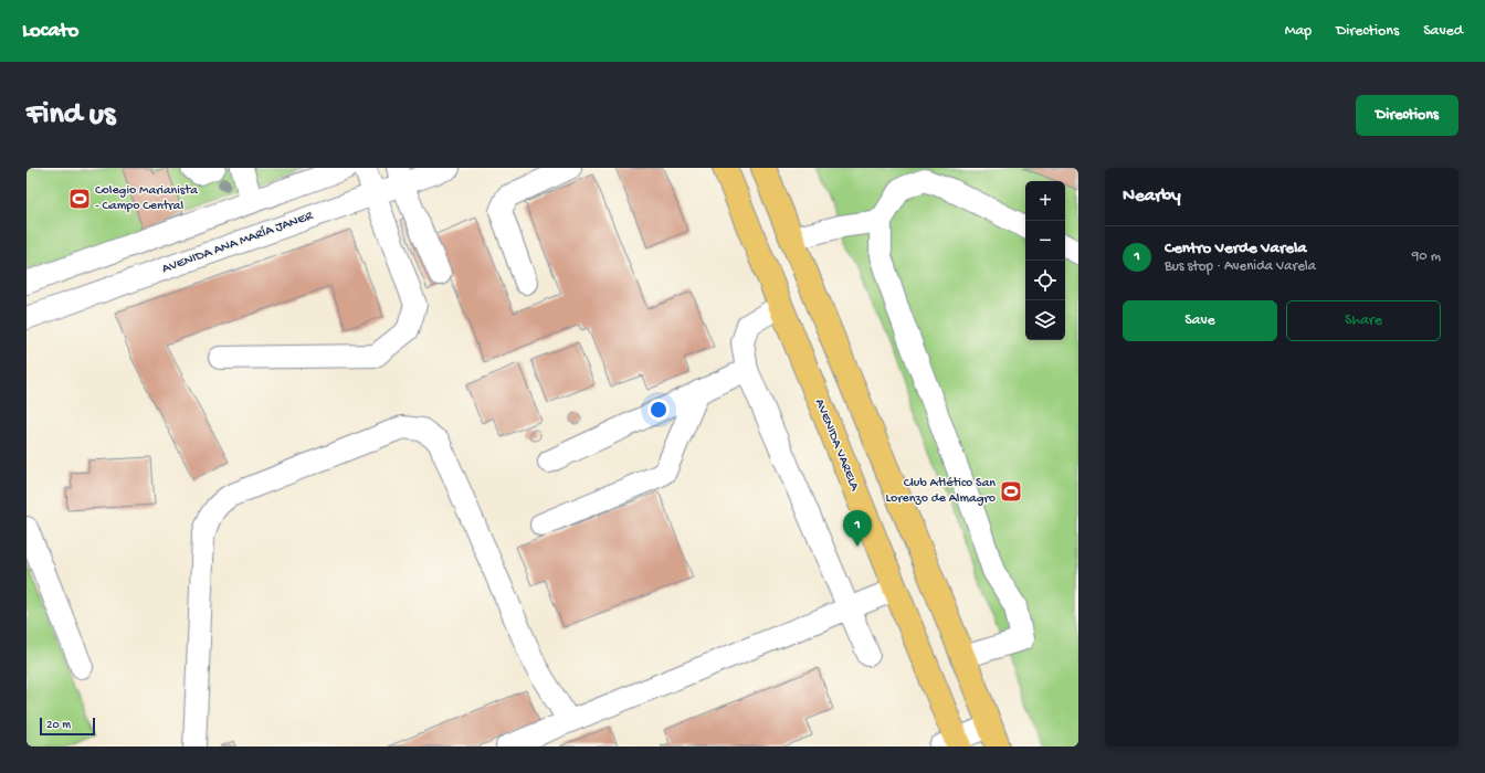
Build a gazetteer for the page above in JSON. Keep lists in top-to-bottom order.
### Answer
{
  "streets": {
    "main road": ["AVENIDA VARELA"],
    "street": ["AVENIDA ANA MARÍA JANER"]
  },
  "places": {
    "sports": ["Colegio Marianista - Campo Central", "Club Atlético San Lorenzo de Almagro"]
  },
  "scale_bar": "20 m",
  "page": {
    "header": "Locato",
    "nav": ["Map", "Directions", "Saved"],
    "buttons": [
      "Directions",
      ["Save", "Share"]
    ],
    "title": "Find us",
    "heading": "Nearby",
    "map_buttons": ["+", "−"],
    "list": [
      {
        "mark": "1",
        "name": "Centro Verde Varela",
        "note": "Bus stop · Avenida Varela",
        "value": "90 m"
      }
    ],
    "pins": "1",
    "scale": "20 m"
  }
}
